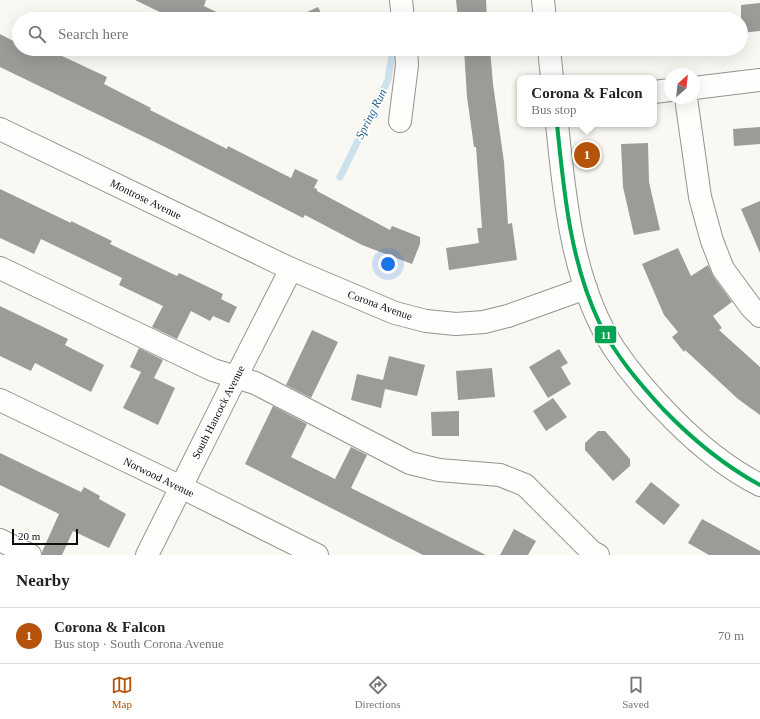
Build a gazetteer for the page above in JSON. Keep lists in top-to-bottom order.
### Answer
{
  "streets": {
    "street": [
      "Montrose Avenue",
      "Corona Avenue",
      "South Hancock Avenue",
      "Norwood Avenue"
    ]
  },
  "crossings": [
    ["Montrose Avenue", "Corona Avenue"],
    ["Montrose Avenue", "South Hancock Avenue"],
    ["Corona Avenue", "South Hancock Avenue"],
    ["South Hancock Avenue", "Norwood Avenue"]
  ],
  "water": ["Spring Run"],
  "lines": ["transit line 11"],
  "scale_bar": "20 m",
  "north": "top right",
  "page": {
    "search": "Search here",
    "popup": ["Corona & Falcon", "Bus stop"],
    "pins": "1",
    "scale": "20 m",
    "heading": "Nearby",
    "list": [
      {
        "mark": "1",
        "name": "Corona & Falcon",
        "note": "Bus stop · South Corona Avenue",
        "value": "70 m"
      }
    ],
    "nav": ["Map", "Directions", "Saved"]
  }
}
